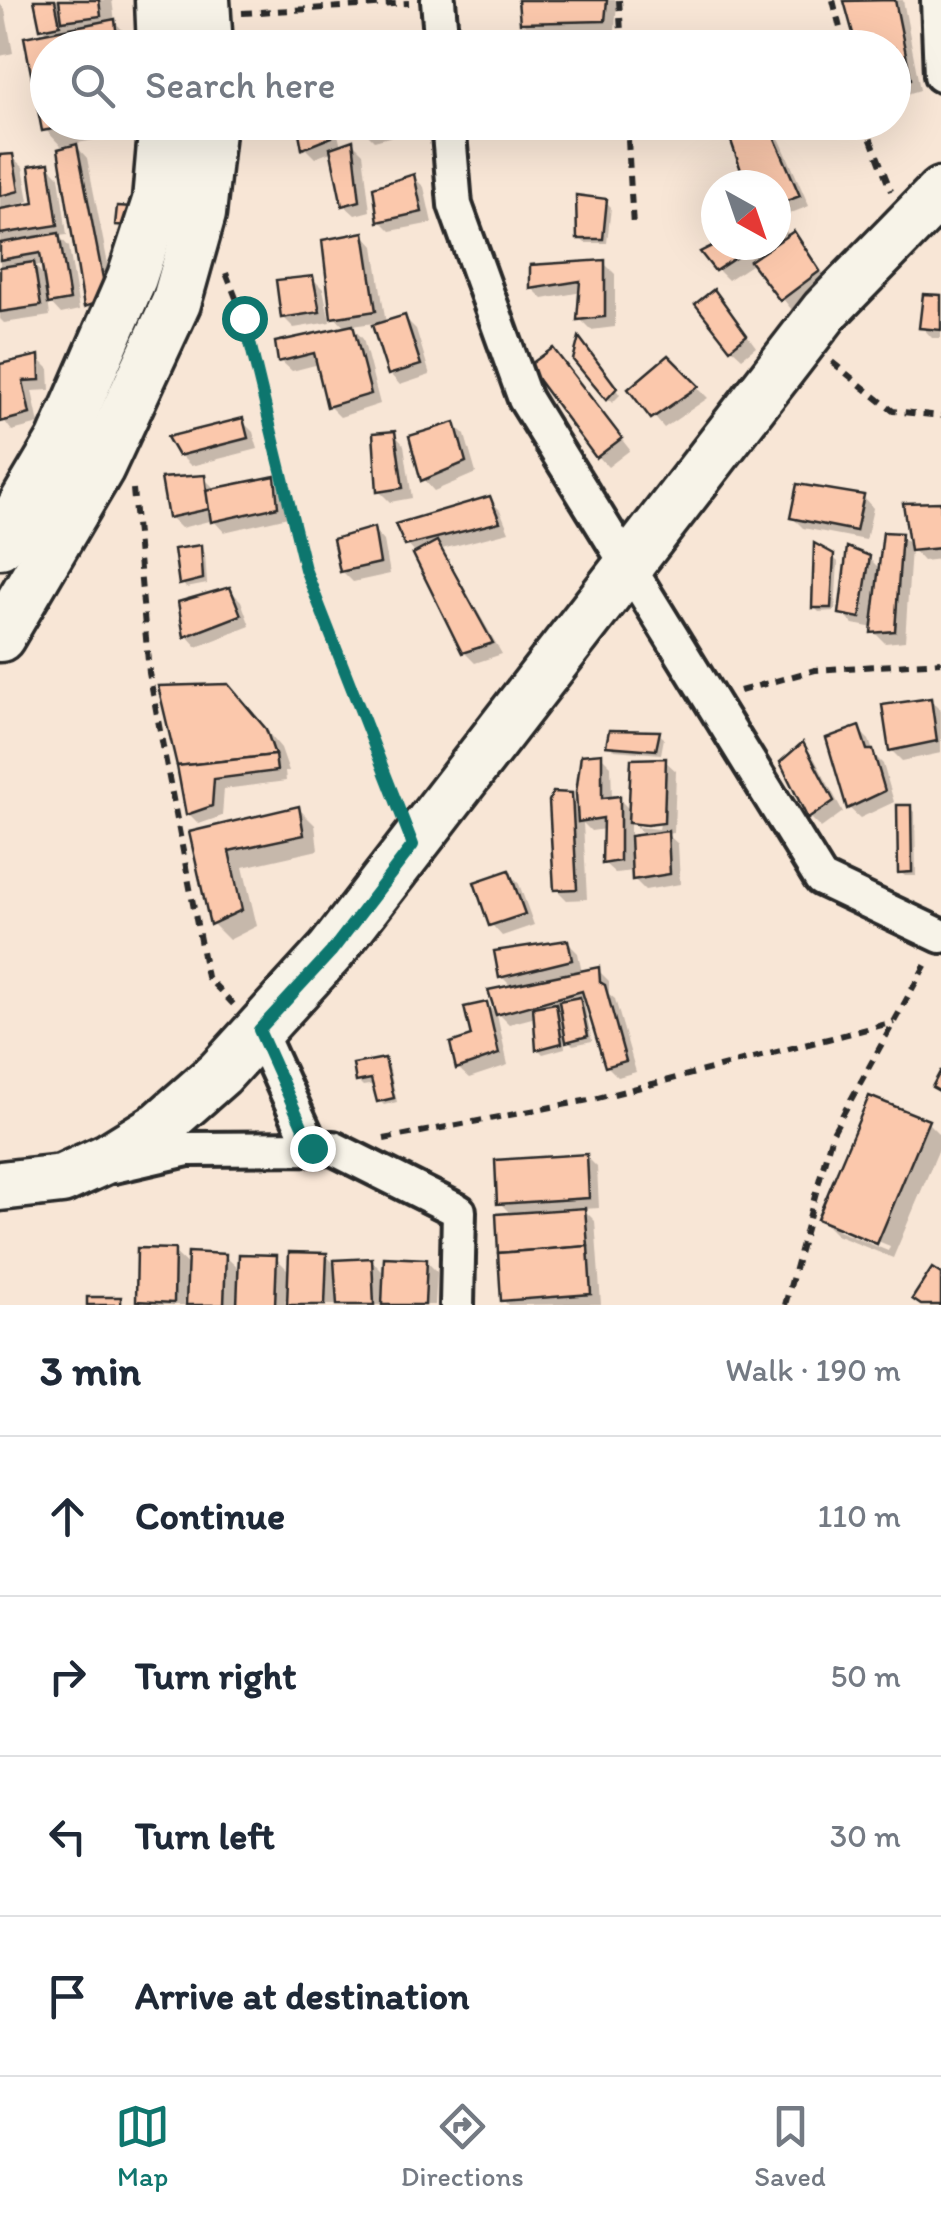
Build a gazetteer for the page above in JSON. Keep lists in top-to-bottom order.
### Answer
{
  "north": "bottom right",
  "page": {
    "search": "Search here",
    "heading": ["3 min", "Walk · 190 m"],
    "list": [
      ["Continue", "110 m"],
      ["Turn right", "50 m"],
      ["Turn left", "30 m"],
      "Arrive at destination"
    ],
    "nav": ["Map", "Directions", "Saved"]
  }
}
